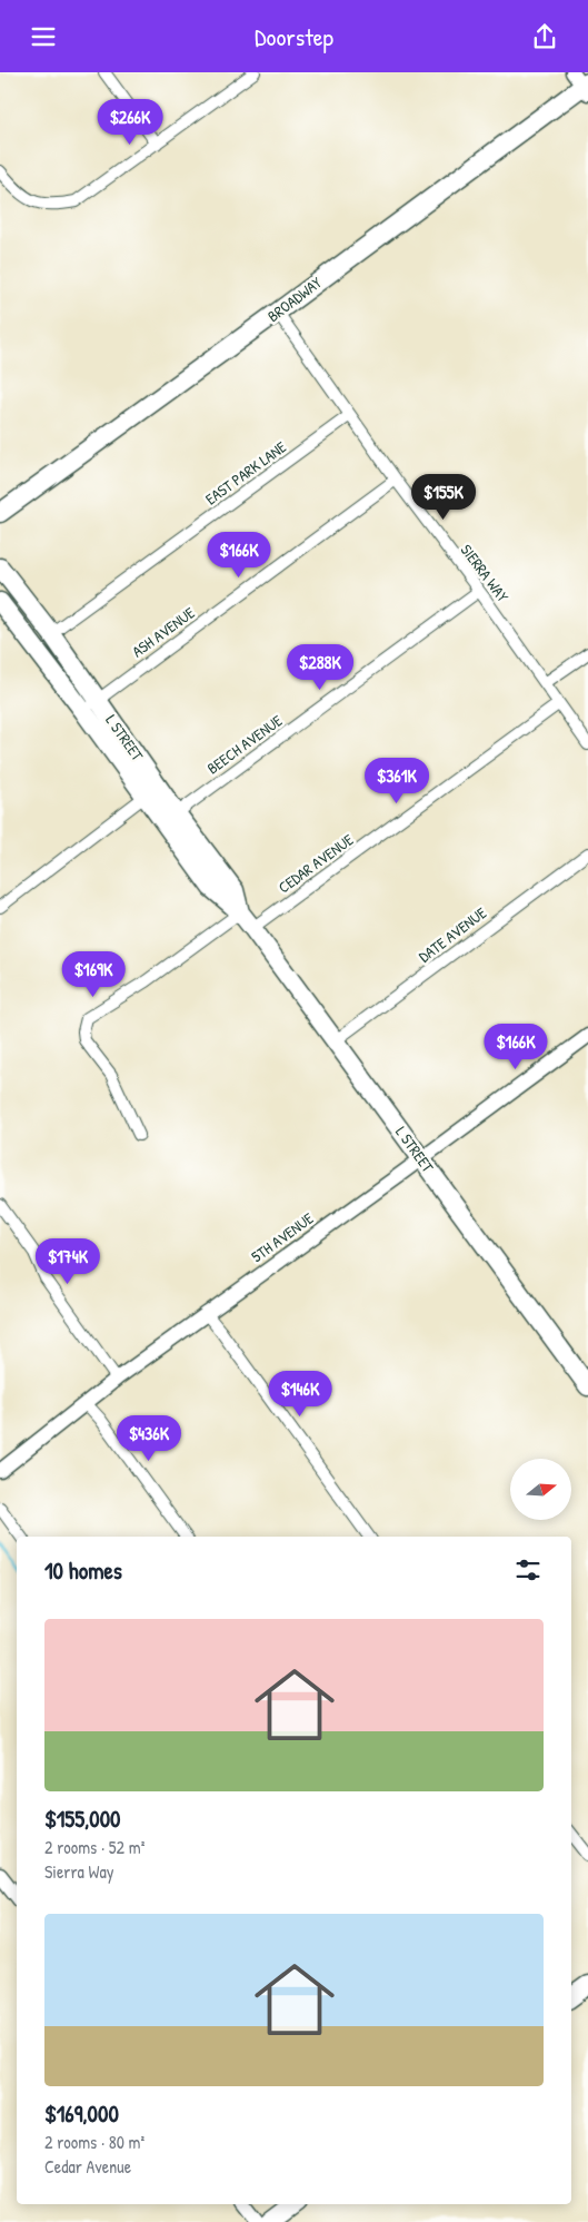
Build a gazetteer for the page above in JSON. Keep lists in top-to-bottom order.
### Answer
{
  "streets": {
    "main road": ["BROADWAY", "L STREET"],
    "street": [
      "EAST PARK LANE",
      "SIERRA WAY",
      "ASH AVENUE",
      "BEECH AVENUE",
      "CEDAR AVENUE",
      "DATE AVENUE",
      "5TH AVENUE"
    ]
  },
  "crossings": [
    ["BROADWAY", "SIERRA WAY"],
    ["EAST PARK LANE", "SIERRA WAY"],
    ["EAST PARK LANE", "L STREET"],
    ["SIERRA WAY", "ASH AVENUE"],
    ["SIERRA WAY", "BEECH AVENUE"],
    ["SIERRA WAY", "CEDAR AVENUE"],
    ["ASH AVENUE", "L STREET"],
    ["L STREET", "BEECH AVENUE"],
    ["L STREET", "CEDAR AVENUE"],
    ["L STREET", "DATE AVENUE"],
    ["L STREET", "5TH AVENUE"]
  ],
  "north": "right",
  "page": {
    "header": "Doorstep",
    "price": [
      "$266K",
      "$155K",
      "$166K",
      "$288K",
      "$361K",
      "$169K",
      "$166K",
      "$174K",
      "$146K",
      "$436K"
    ],
    "heading": "10 homes",
    "list": [
      {
        "name": "$155,000",
        "note": "2 rooms · 52 m² · Sierra Way"
      },
      {
        "name": "$169,000",
        "note": "2 rooms · 80 m² · Cedar Avenue"
      }
    ]
  }
}
